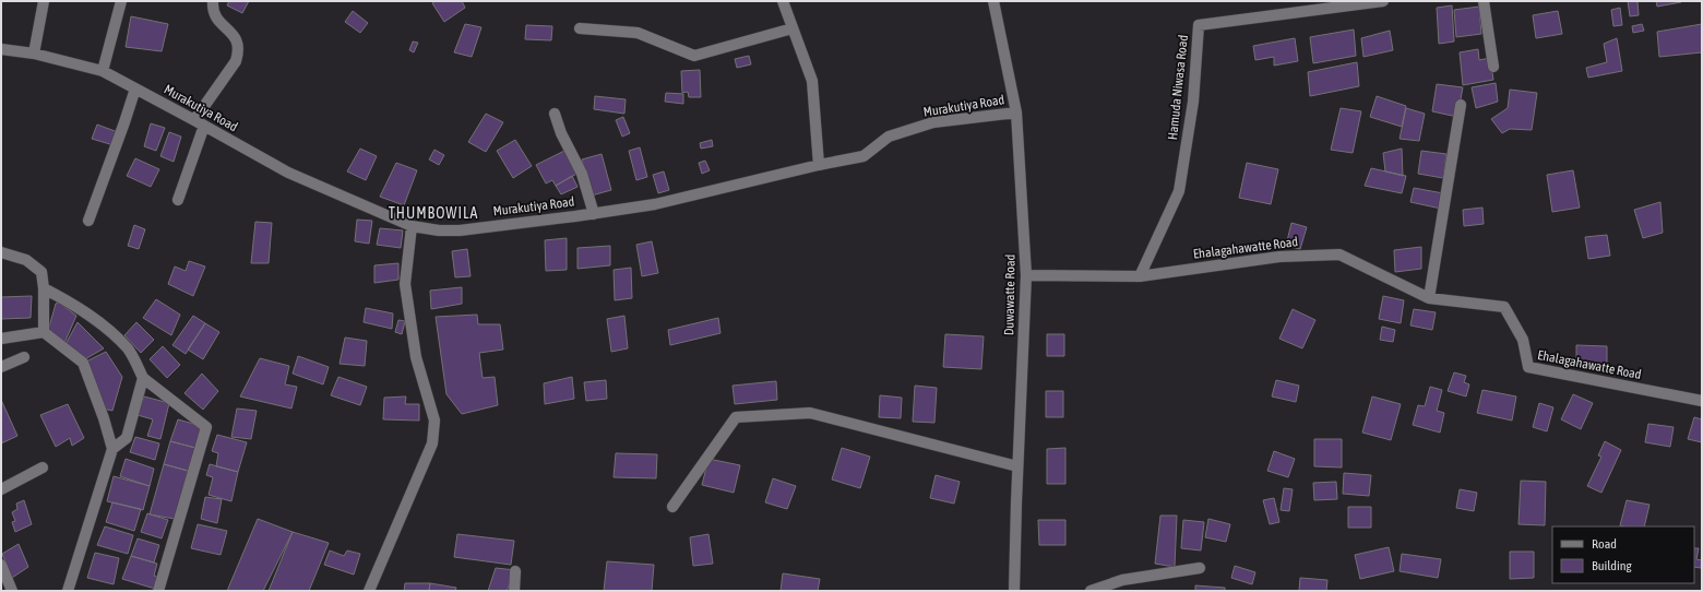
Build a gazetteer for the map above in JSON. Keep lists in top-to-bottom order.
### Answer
{
  "streets": {
    "street": [
      "Hamuda Niwasa Road",
      "Murakutiya Road",
      "Ehalagahawatte Road",
      "Duwawatte Road"
    ]
  },
  "crossings": [
    ["Hamuda Niwasa Road", "Ehalagahawatte Road"],
    ["Murakutiya Road", "Duwawatte Road"],
    ["Ehalagahawatte Road", "Duwawatte Road"]
  ],
  "districts": ["THUMBOWILA"],
  "legend": ["Road", "Building"]
}
